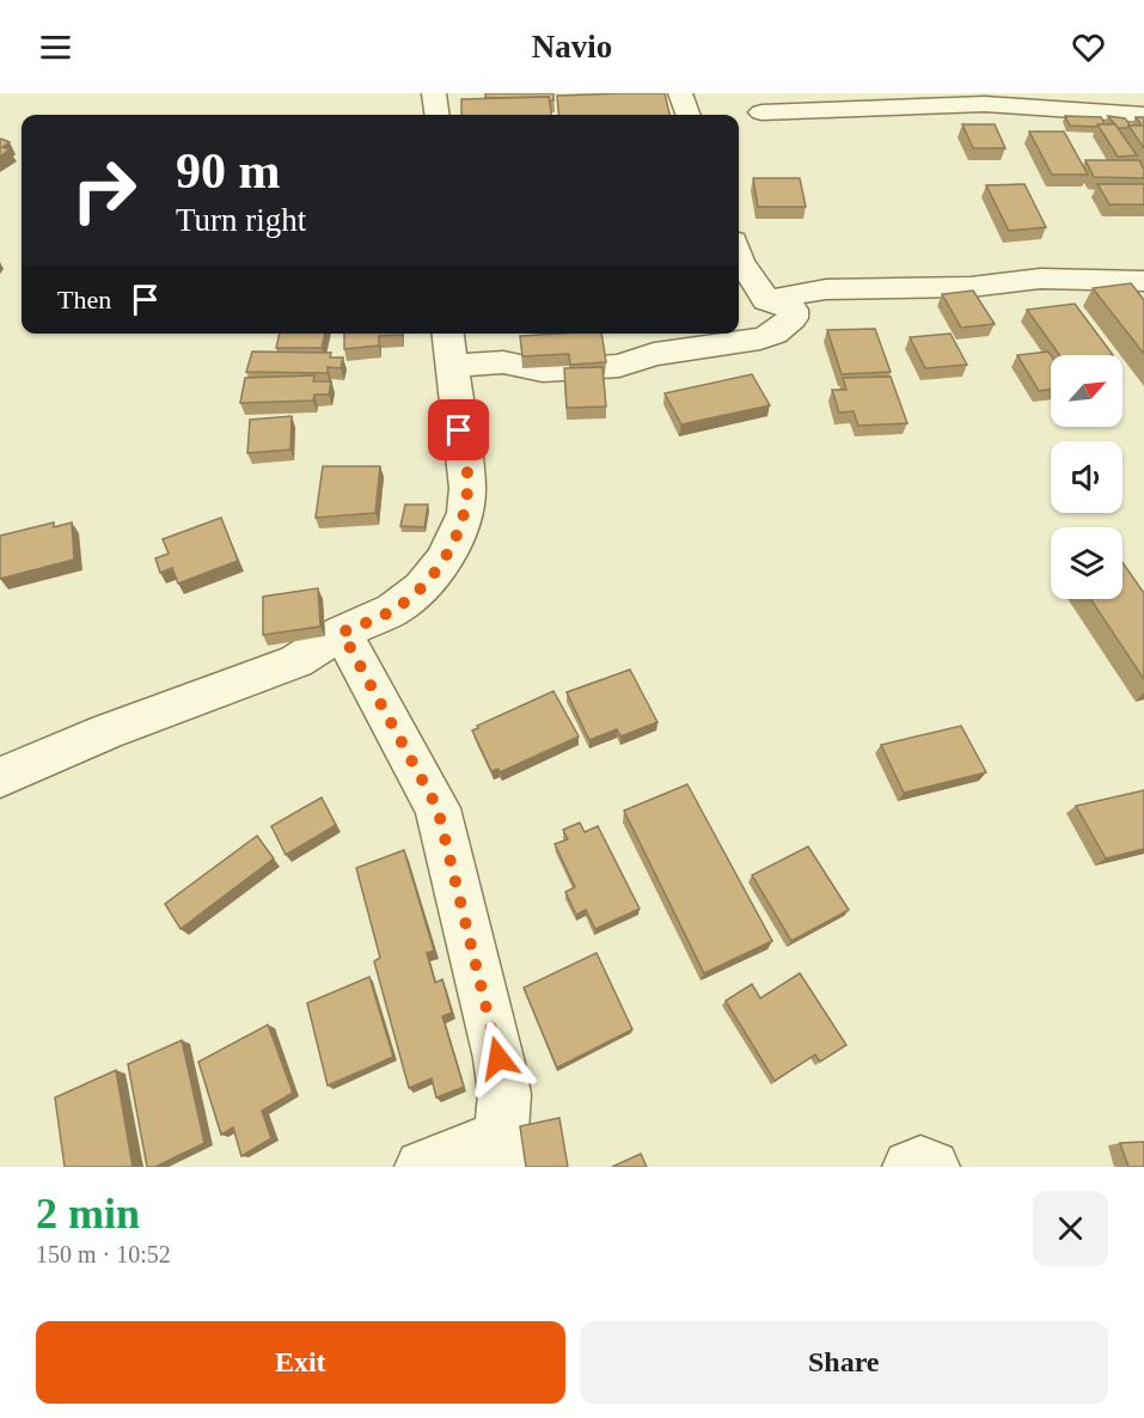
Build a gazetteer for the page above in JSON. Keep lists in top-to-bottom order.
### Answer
{
  "north": "top right",
  "page": {
    "header": "Navio",
    "turn": ["90 m", "Turn right"],
    "then": "Then",
    "heading": ["2 min", "150 m · 10:52"],
    "buttons": ["Exit", "Share"]
  }
}
